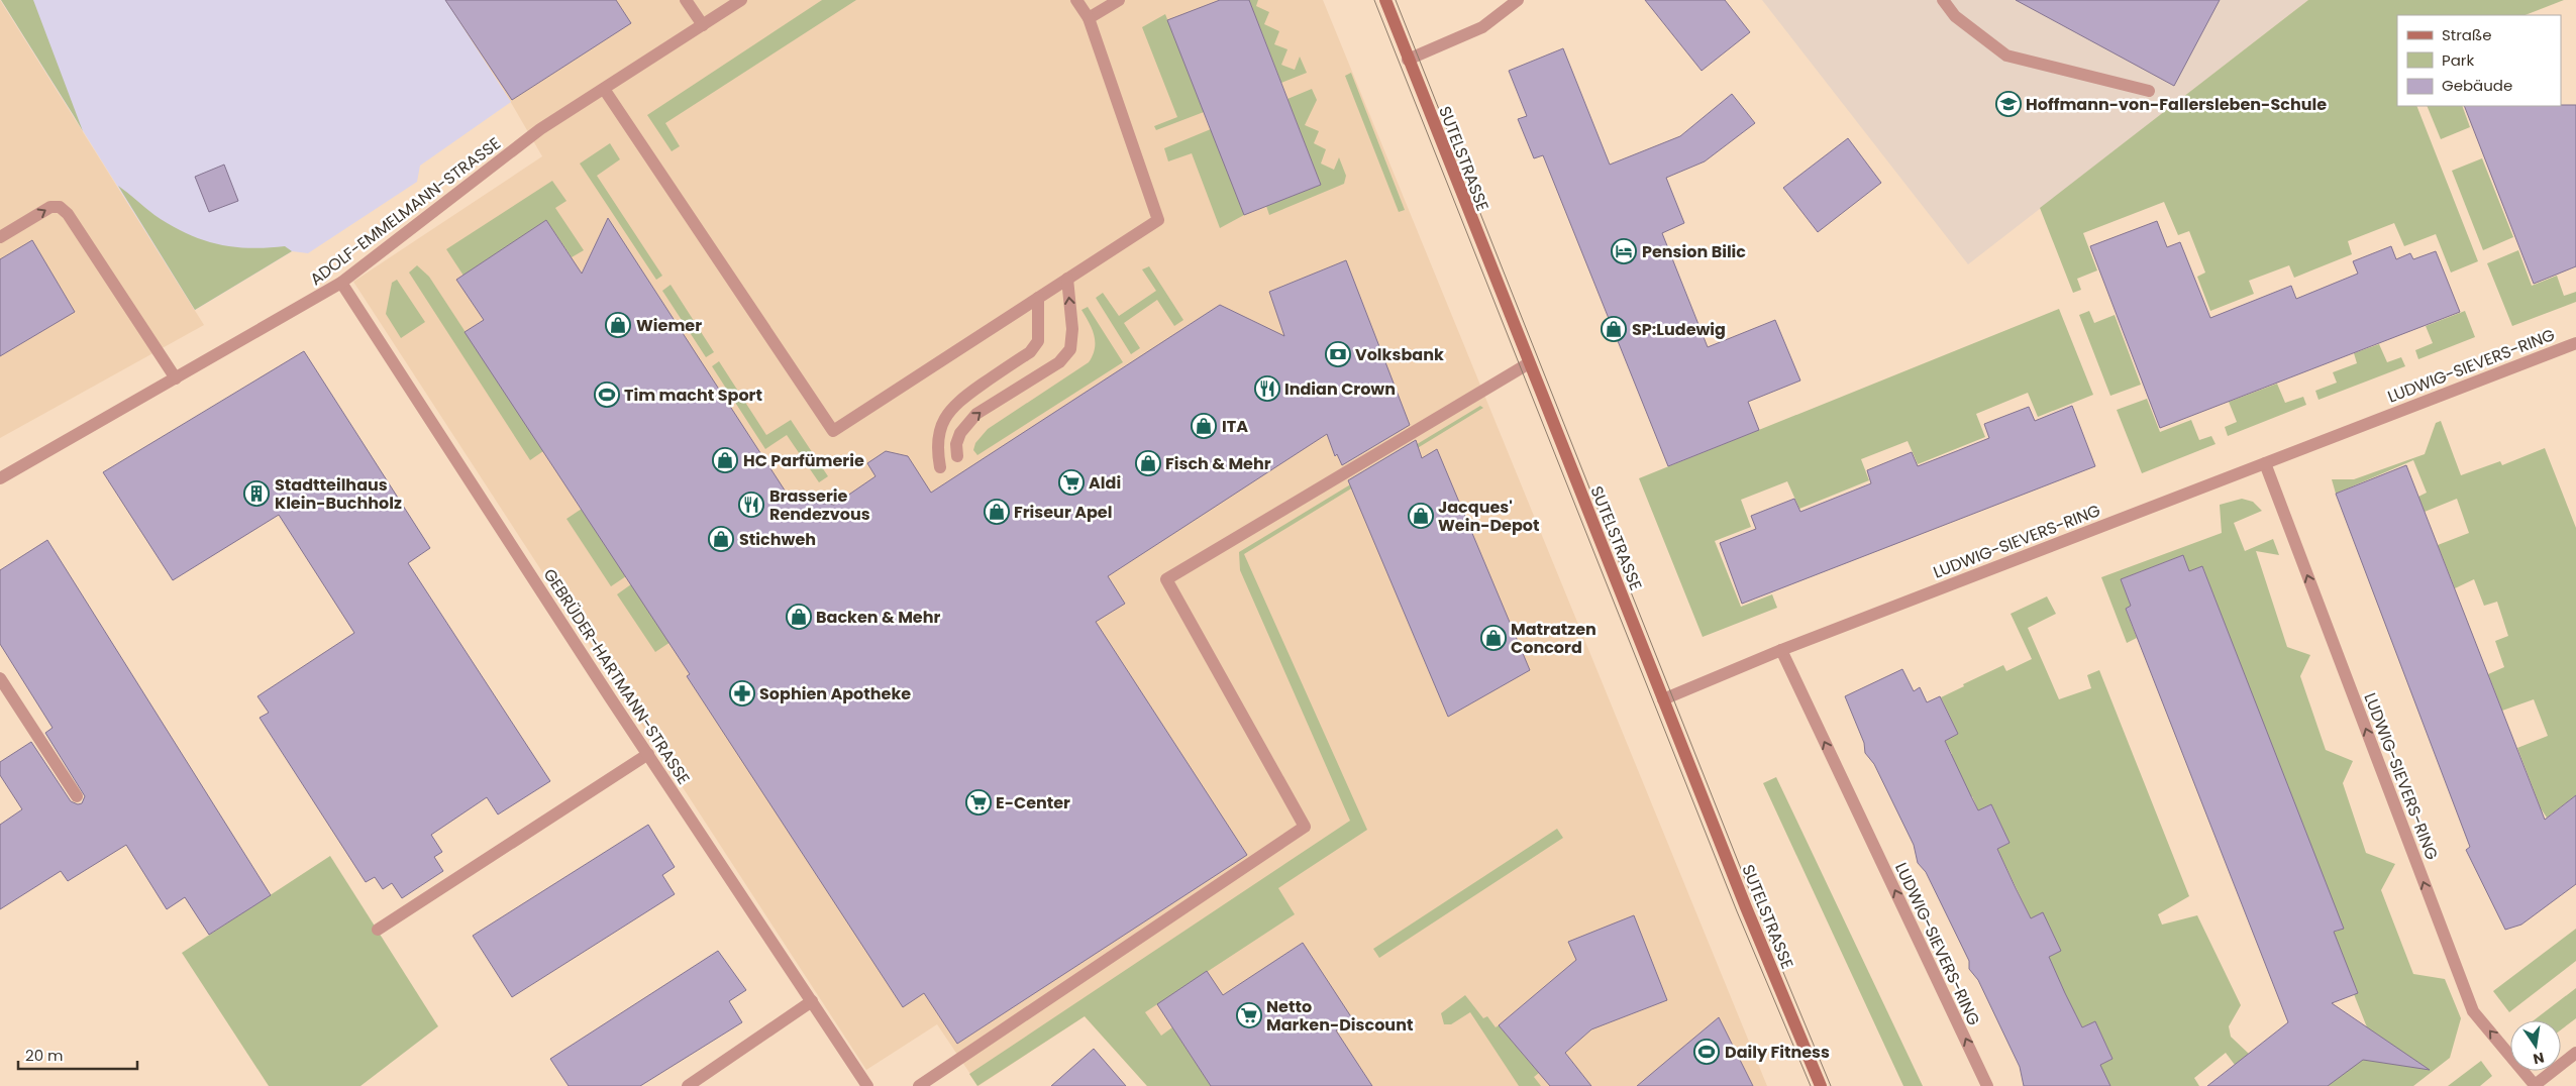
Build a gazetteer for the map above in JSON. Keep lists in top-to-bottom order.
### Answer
{
  "streets": {
    "main road": ["SUTELSTRASSE"],
    "street": ["ADOLF-EMMELMANN-STRASSE", "LUDWIG-SIEVERS-RING", "GEBRÜDER-HARTMANN-STRASSE"]
  },
  "crossings": [
    ["SUTELSTRASSE", "LUDWIG-SIEVERS-RING"],
    ["ADOLF-EMMELMANN-STRASSE", "GEBRÜDER-HARTMANN-STRASSE"]
  ],
  "one_way": ["LUDWIG-SIEVERS-RING"],
  "places": {
    "school or university": ["Hoffmann-von-Fallersleben-Schule"],
    "hotel": ["Pension Bilic"],
    "shop": [
      "Wiemer",
      "SP:Ludewig",
      "ITA",
      "HC Parfümerie",
      "Fisch & Mehr",
      "Friseur Apel",
      "Jacques' Wein-Depot",
      "Stichweh",
      "Backen & Mehr",
      "Matratzen Concord"
    ],
    "bank": ["Volksbank"],
    "restaurant": ["Indian Crown", "Brasserie Rendezvous"],
    "sports": ["Tim macht Sport", "Daily Fitness"],
    "supermarket": ["Aldi", "E-Center", "Netto Marken-Discount"],
    "building": ["Stadtteilhaus Klein-Buchholz"],
    "pharmacy": ["Sophien Apotheke"]
  },
  "legend": ["Straße", "Park", "Gebäude"],
  "scale_bar": "20 m",
  "north": "bottom"
}
